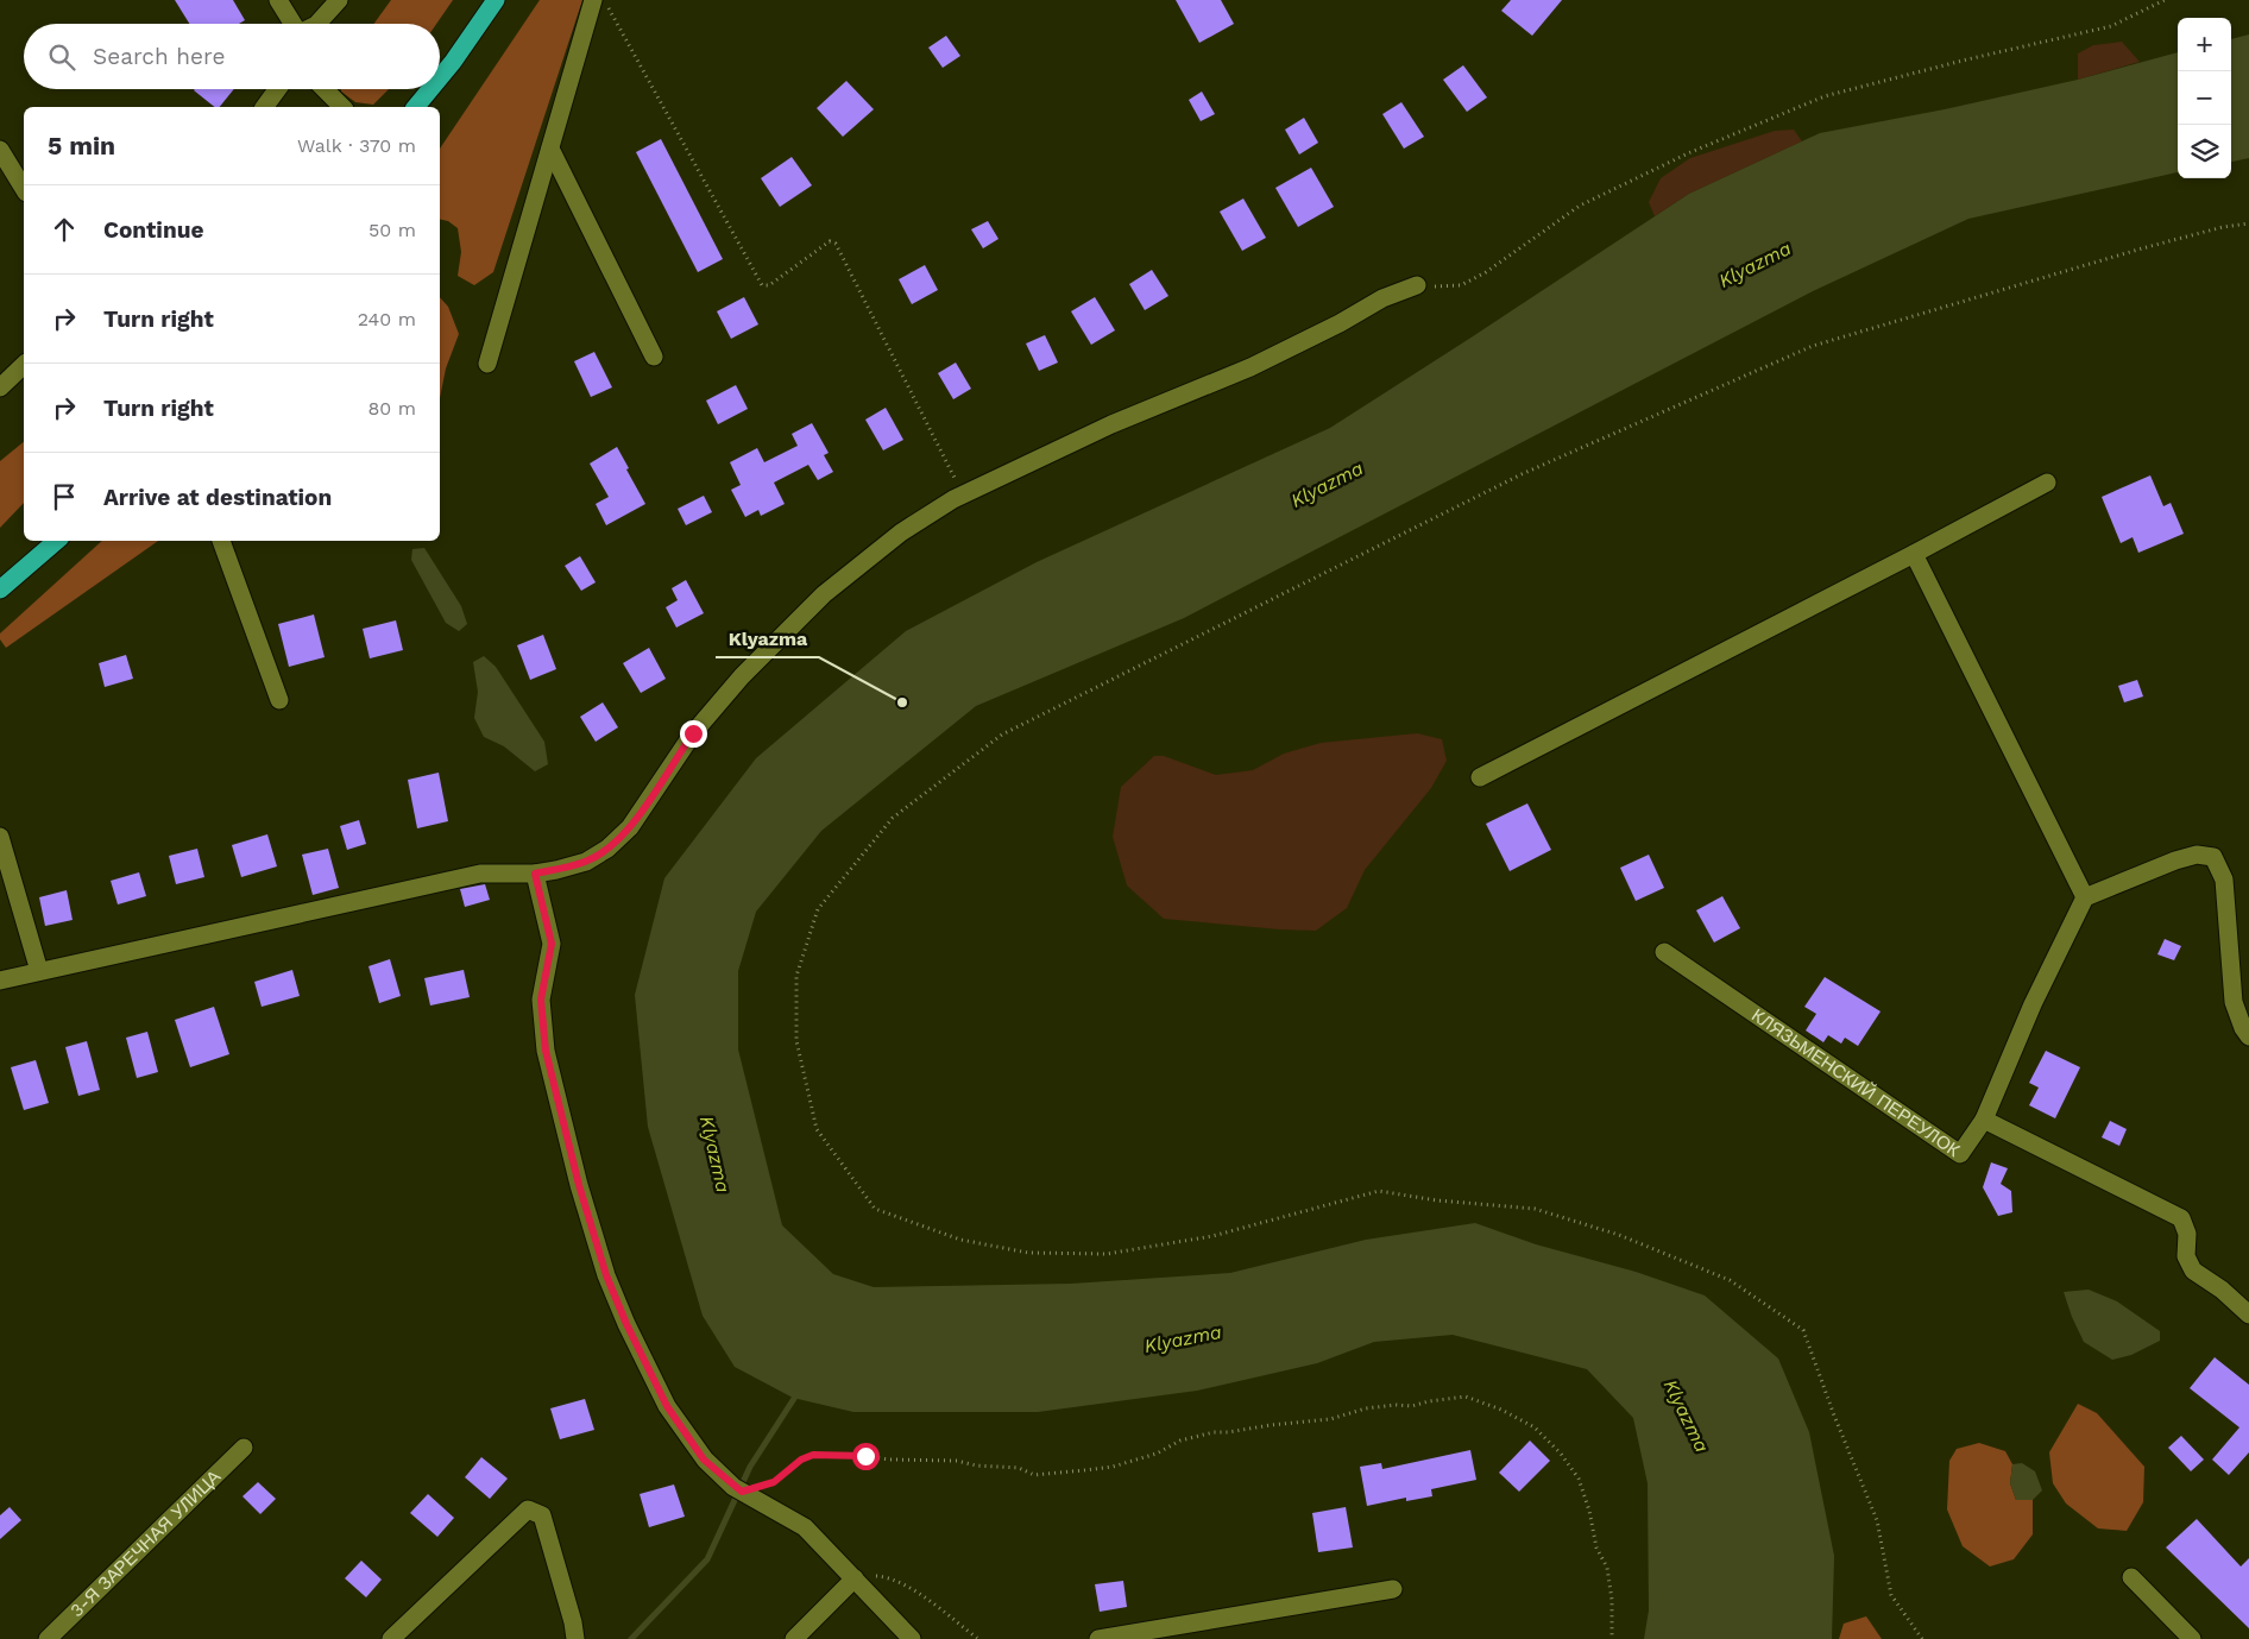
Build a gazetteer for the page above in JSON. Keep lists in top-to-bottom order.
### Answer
{
  "streets": {
    "street": ["КЛЯЗЬМЕНСКИЙ ПЕРЕУЛОК", "3-Я ЗАРЕЧНАЯ УЛИЦА"]
  },
  "water": ["Klyazma"],
  "places": ["Klyazma"],
  "page": {
    "map_buttons": ["+", "−"],
    "search": "Search here",
    "heading": ["5 min", "Walk · 370 m"],
    "list": [
      ["Continue", "50 m"],
      ["Turn right", "240 m"],
      ["Turn right", "80 m"],
      "Arrive at destination"
    ]
  }
}
